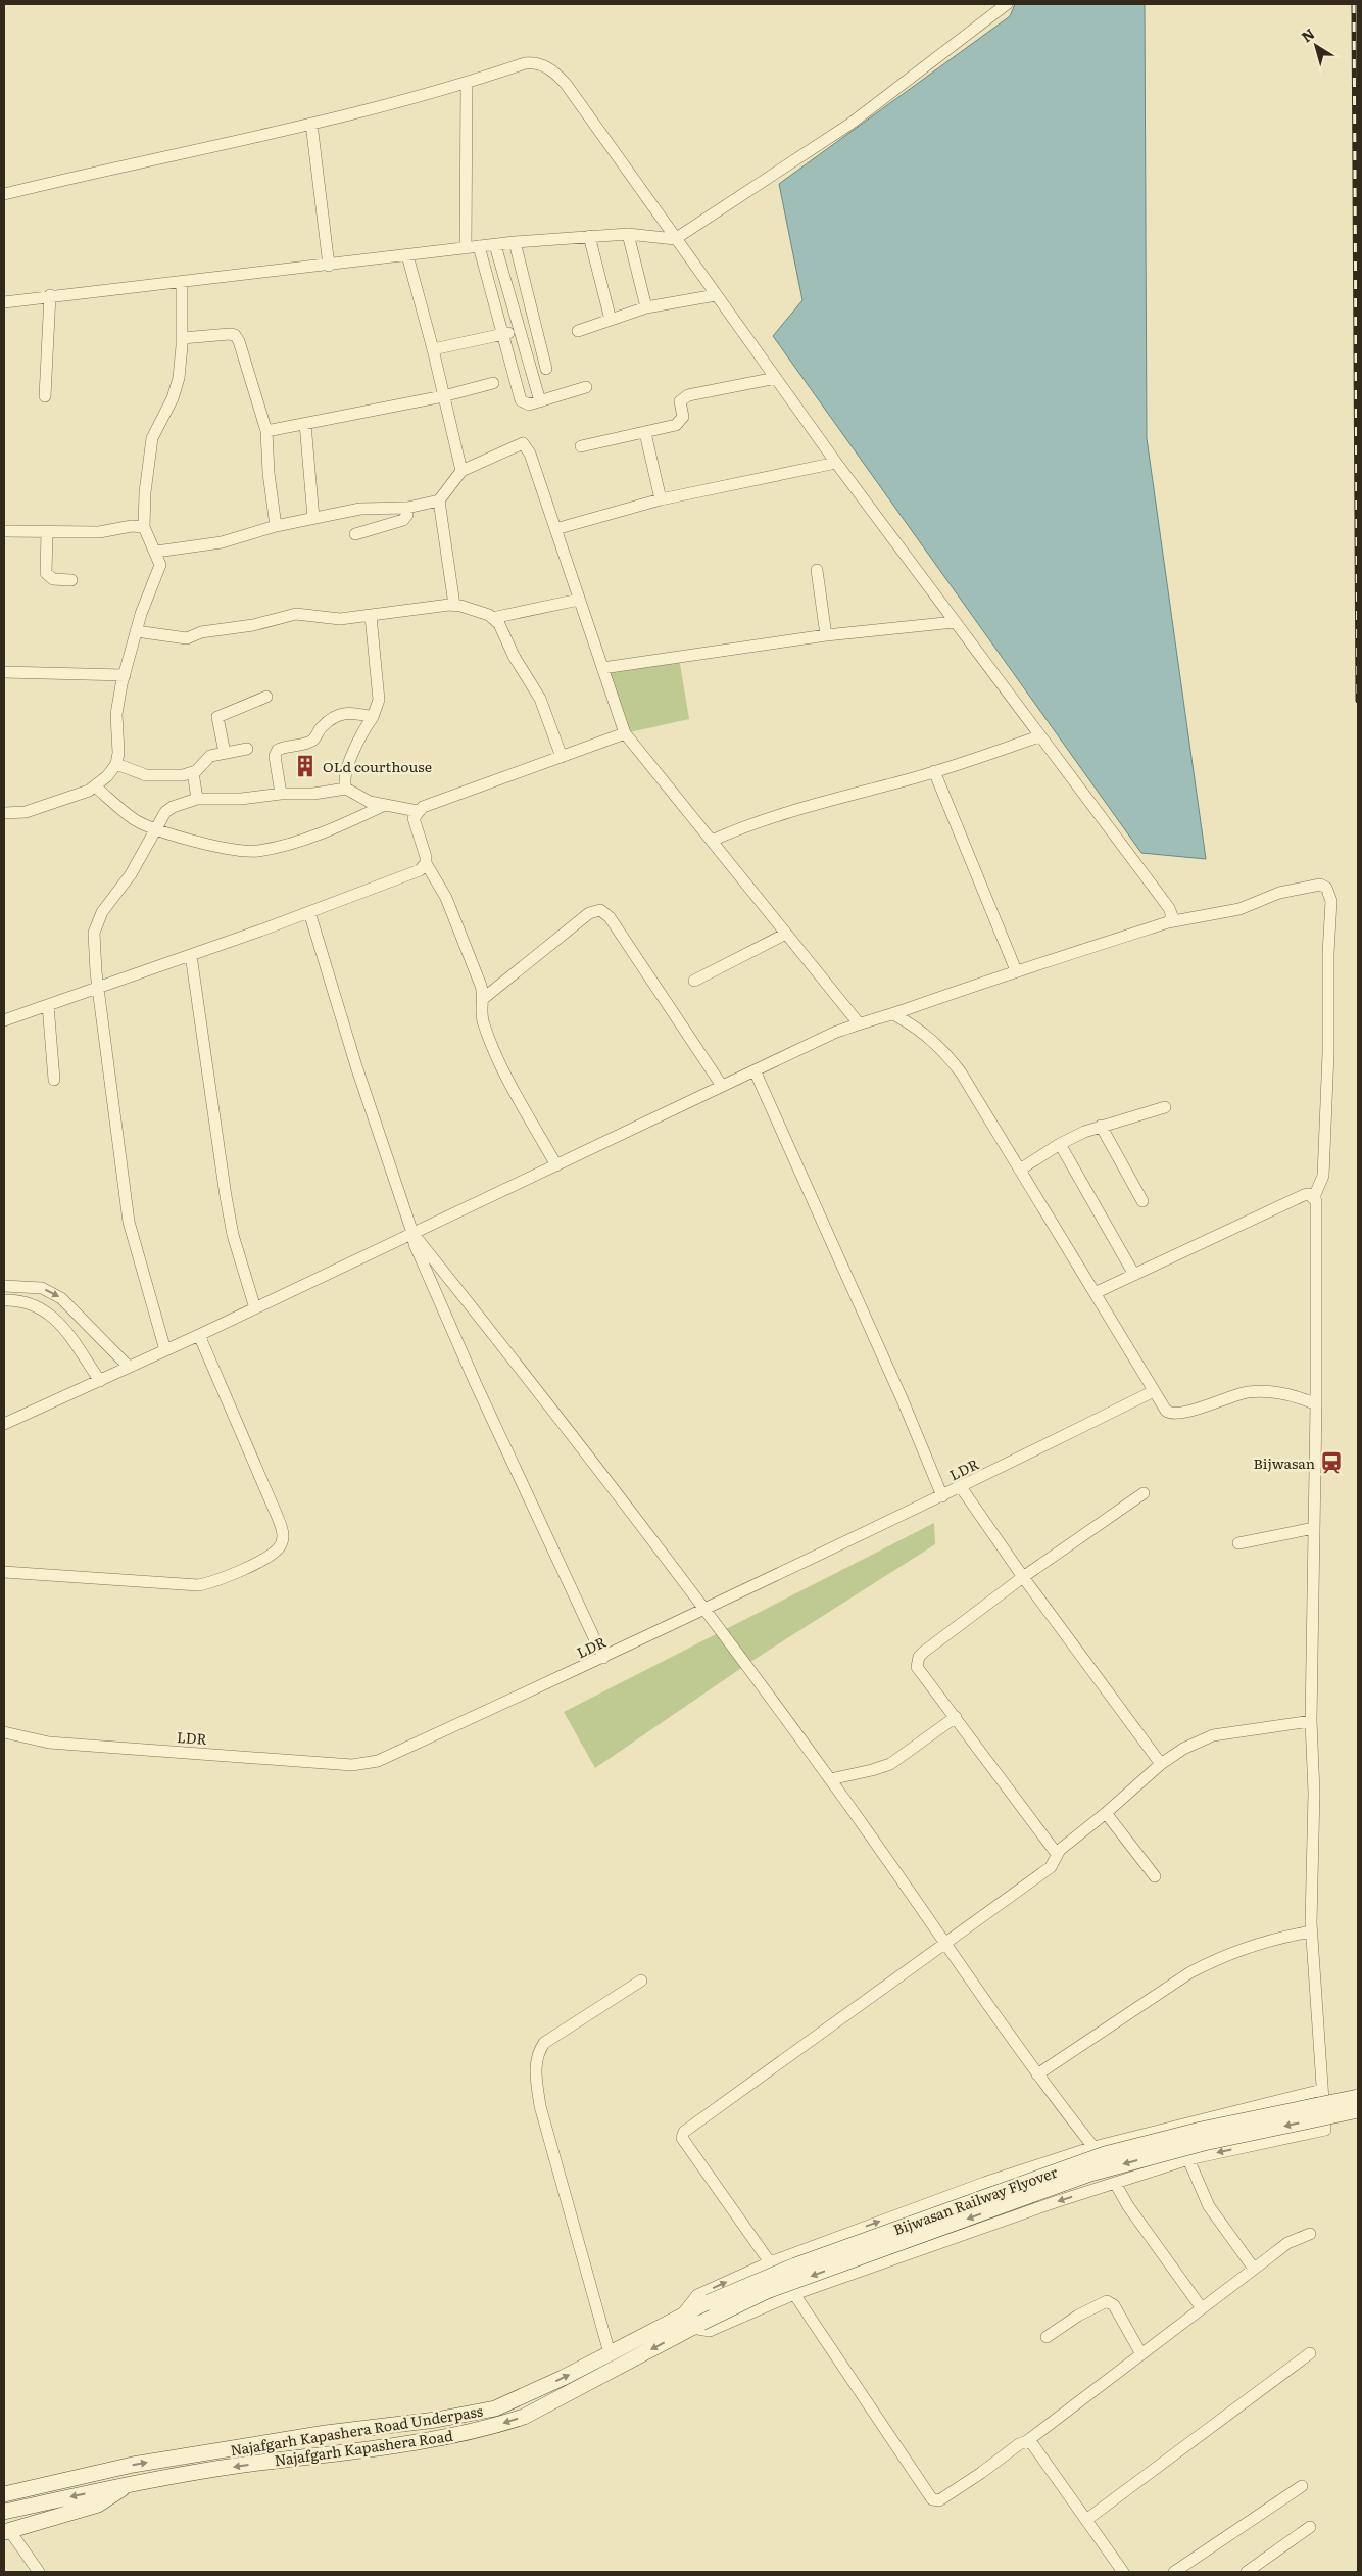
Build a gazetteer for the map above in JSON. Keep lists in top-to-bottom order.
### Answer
{
  "streets": {
    "main road": ["Bijwasan Railway Flyover", "Najafgarh Kapashera Road Underpass", "Najafgarh Kapashera Road"],
    "street": ["LDR"]
  },
  "crossings": [
    ["Bijwasan Railway Flyover", "Najafgarh Kapashera Road Underpass"],
    ["Bijwasan Railway Flyover", "Najafgarh Kapashera Road"]
  ],
  "one_way": ["Najafgarh Kapashera Road Underpass", "Najafgarh Kapashera Road"],
  "places": {
    "building": ["OLd courthouse"],
    "station": ["Bijwasan"]
  },
  "north": "top left"
}
